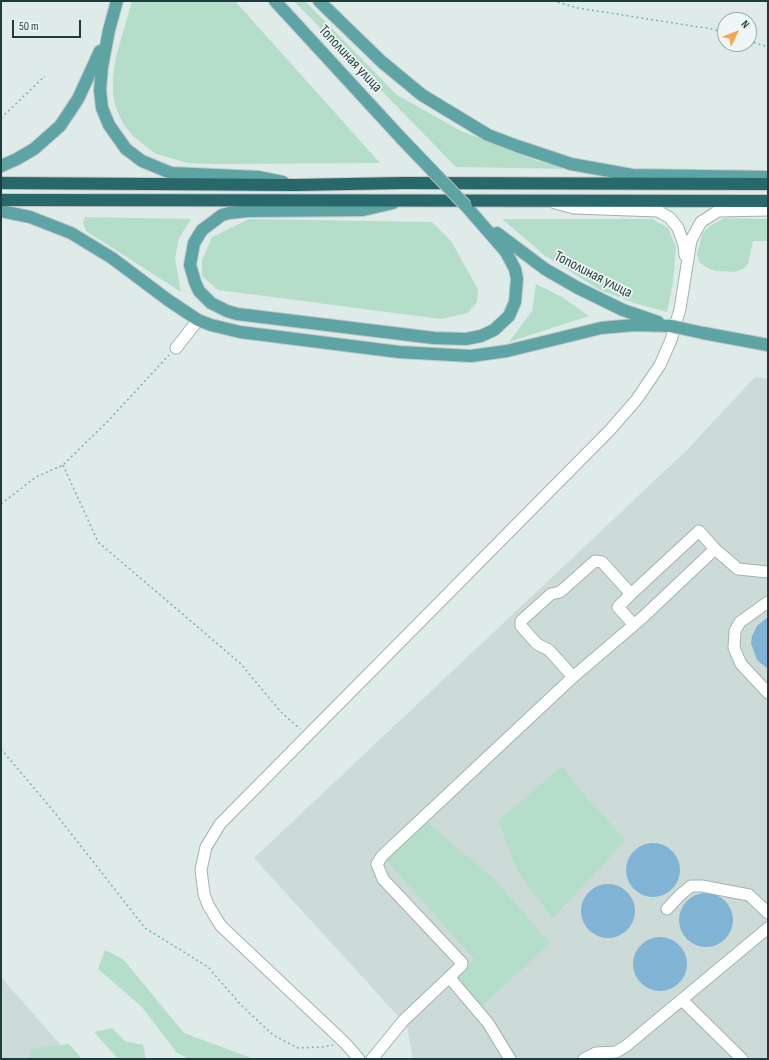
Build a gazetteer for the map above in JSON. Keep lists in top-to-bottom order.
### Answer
{
  "streets": {
    "main road": ["Тополиная улица"]
  },
  "scale_bar": "50 m",
  "north": "top right"
}
